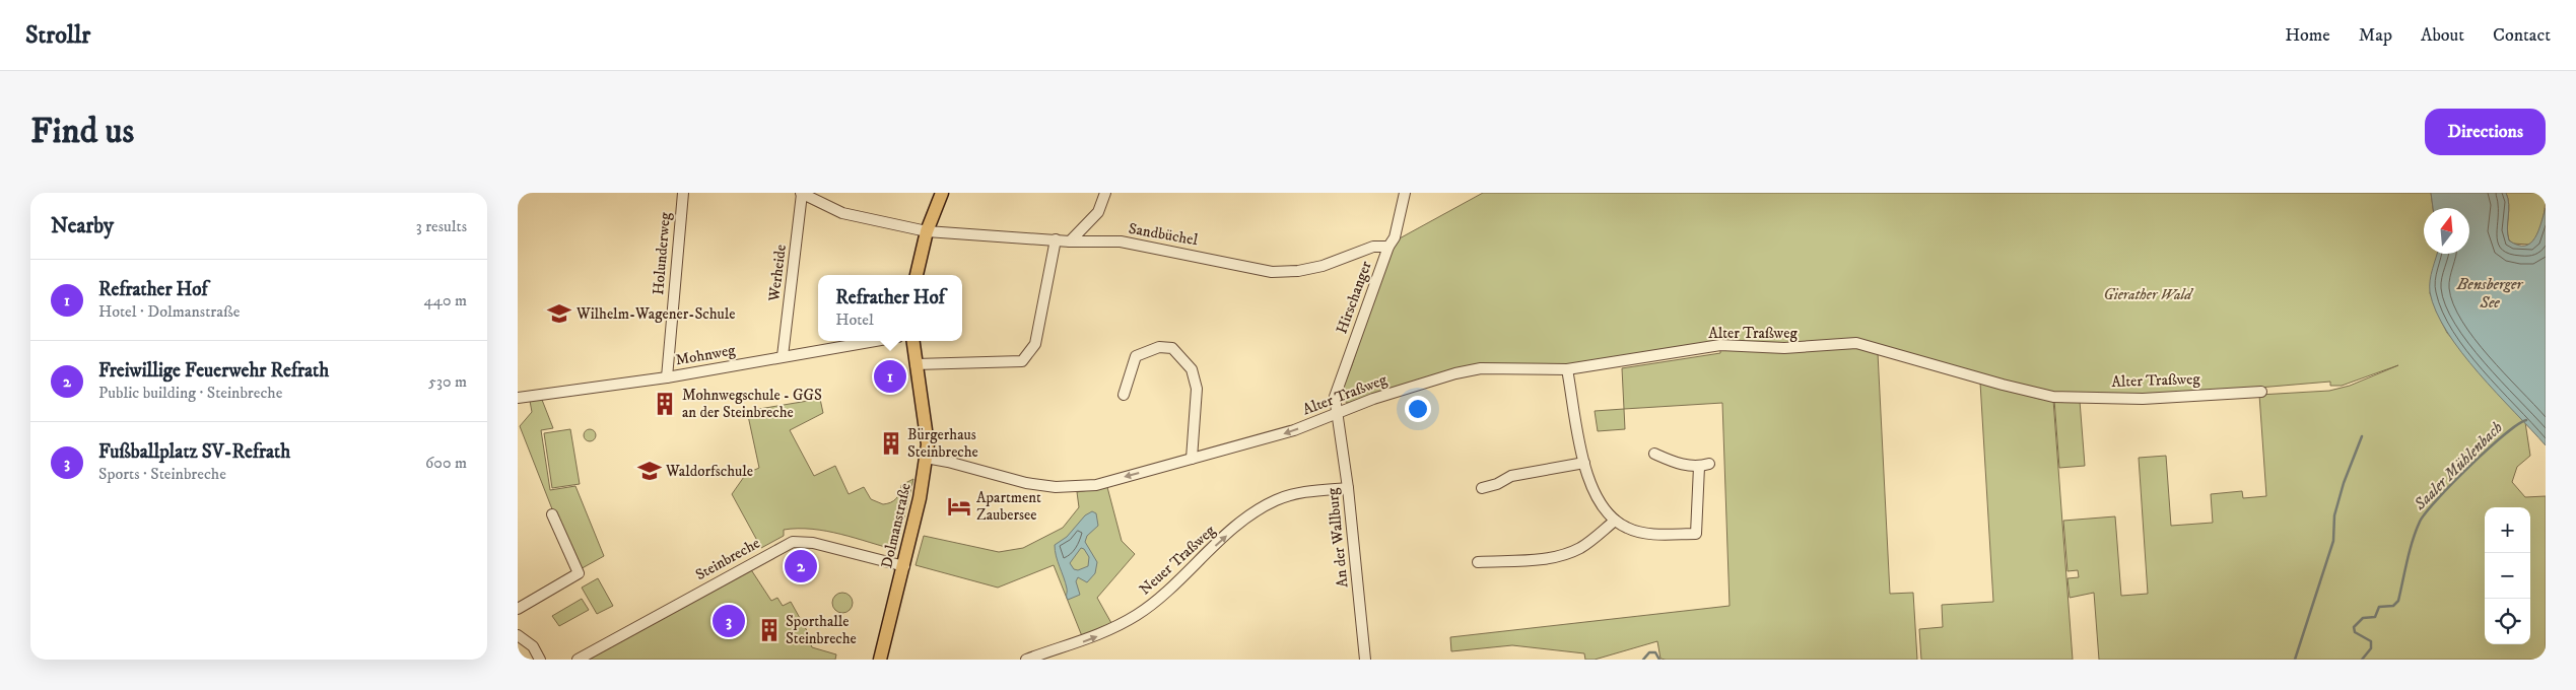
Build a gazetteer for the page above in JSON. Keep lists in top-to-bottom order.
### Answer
{
  "streets": {
    "main road": ["Dolmanstraße"],
    "street": [
      "Sandbüchel",
      "Holunderweg",
      "Werheide",
      "Hirschanger",
      "Alter Traßweg",
      "Mohnweg",
      "An der Wallburg",
      "Steinbreche",
      "Neuer Traßweg"
    ]
  },
  "crossings": [
    ["Sandbüchel", "Werheide"],
    ["Sandbüchel", "Hirschanger"],
    ["Holunderweg", "Mohnweg"],
    ["Werheide", "Mohnweg"],
    ["Hirschanger", "Alter Traßweg"],
    ["Hirschanger", "An der Wallburg"],
    ["Alter Traßweg", "Dolmanstraße"],
    ["Alter Traßweg", "An der Wallburg"],
    ["Dolmanstraße", "Steinbreche"],
    ["An der Wallburg", "Neuer Traßweg"]
  ],
  "one_way": ["Neuer Traßweg"],
  "water": ["Bensberger See", "Saaler Mühlenbach"],
  "parks": ["Gierather Wald"],
  "places": {
    "school or university": ["Wilhelm-Wagener-Schule", "Waldorfschule"],
    "building": ["Mohnwegschule - GGS an der Steinbreche", "Bürgerhaus Steinbreche", "Sporthalle Steinbreche"],
    "hotel": ["Apartment Zaubersee"]
  },
  "north": "top",
  "page": {
    "header": "Strollr",
    "nav": [
      "Home",
      "Map",
      "About",
      "Contact"
    ],
    "buttons": "Directions",
    "title": "Find us",
    "heading": ["Nearby", "3 results"],
    "list": [
      {
        "mark": "1",
        "name": "Refrather Hof",
        "note": "Hotel · Dolmanstraße",
        "value": "440 m"
      },
      {
        "mark": "2",
        "name": "Freiwillige Feuerwehr Refrath",
        "note": "Public building · Steinbreche",
        "value": "530 m"
      },
      {
        "mark": "3",
        "name": "Fußballplatz SV-Refrath",
        "note": "Sports · Steinbreche",
        "value": "600 m"
      }
    ],
    "popup": ["Refrather Hof", "Hotel"],
    "pins": ["1", "2", "3"],
    "map_buttons": ["+", "−"]
  }
}
